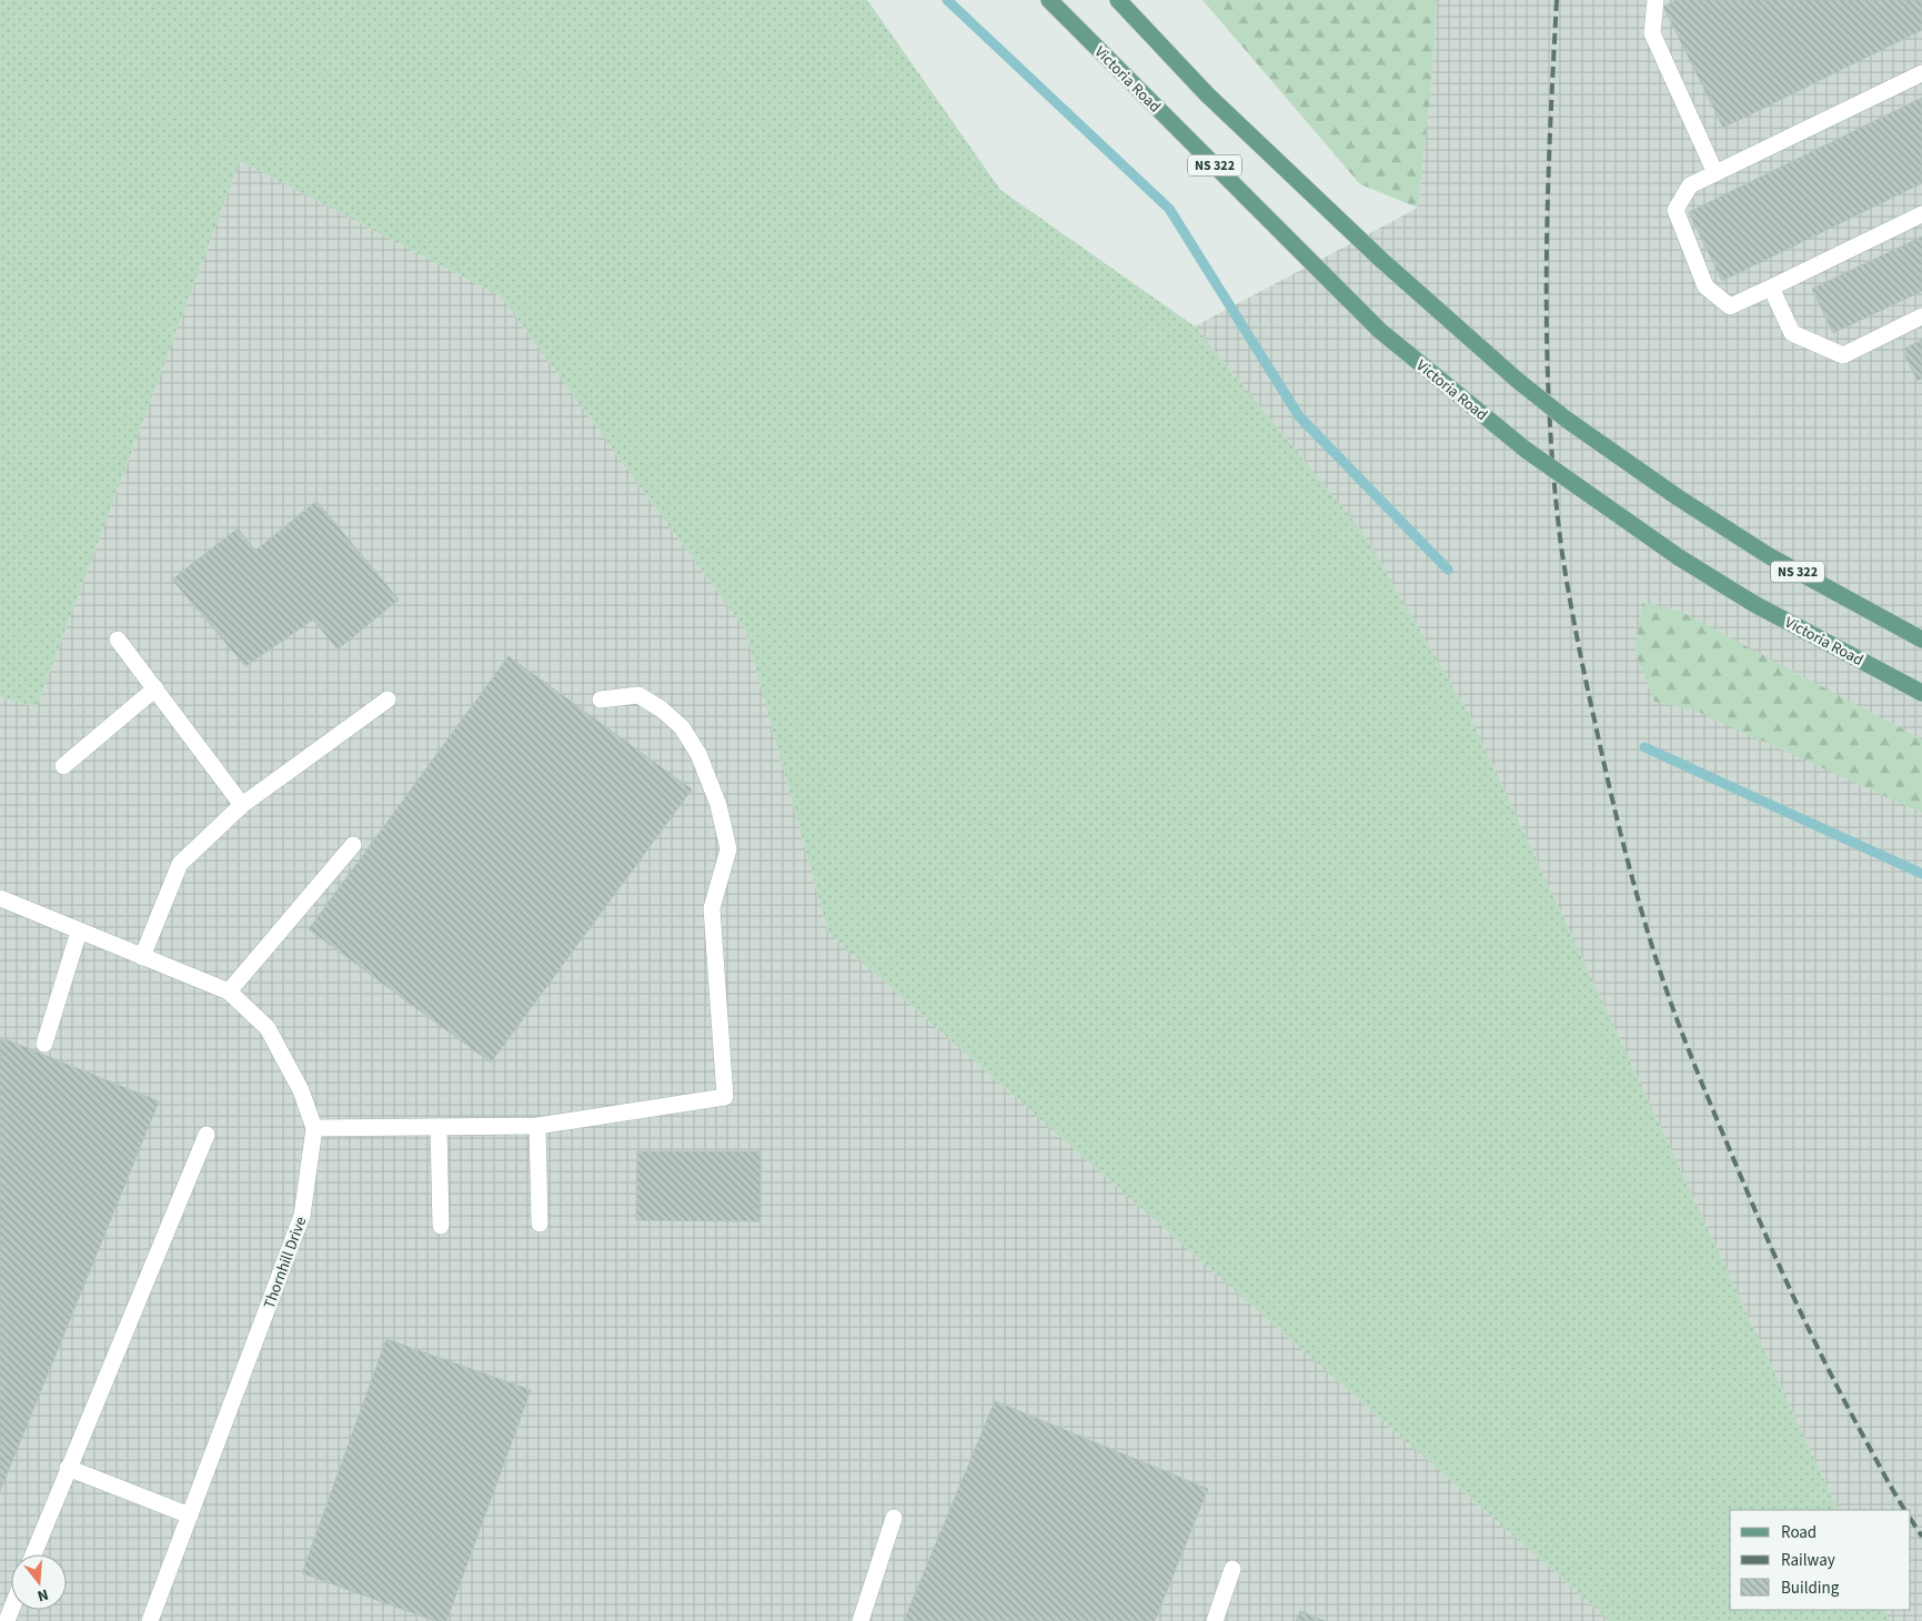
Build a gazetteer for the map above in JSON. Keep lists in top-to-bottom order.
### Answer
{
  "streets": {
    "main road": ["Victoria Road", "NS 322"],
    "street": ["Thornhill Drive"]
  },
  "legend": ["Road", "Railway", "Building"],
  "north": "bottom"
}
